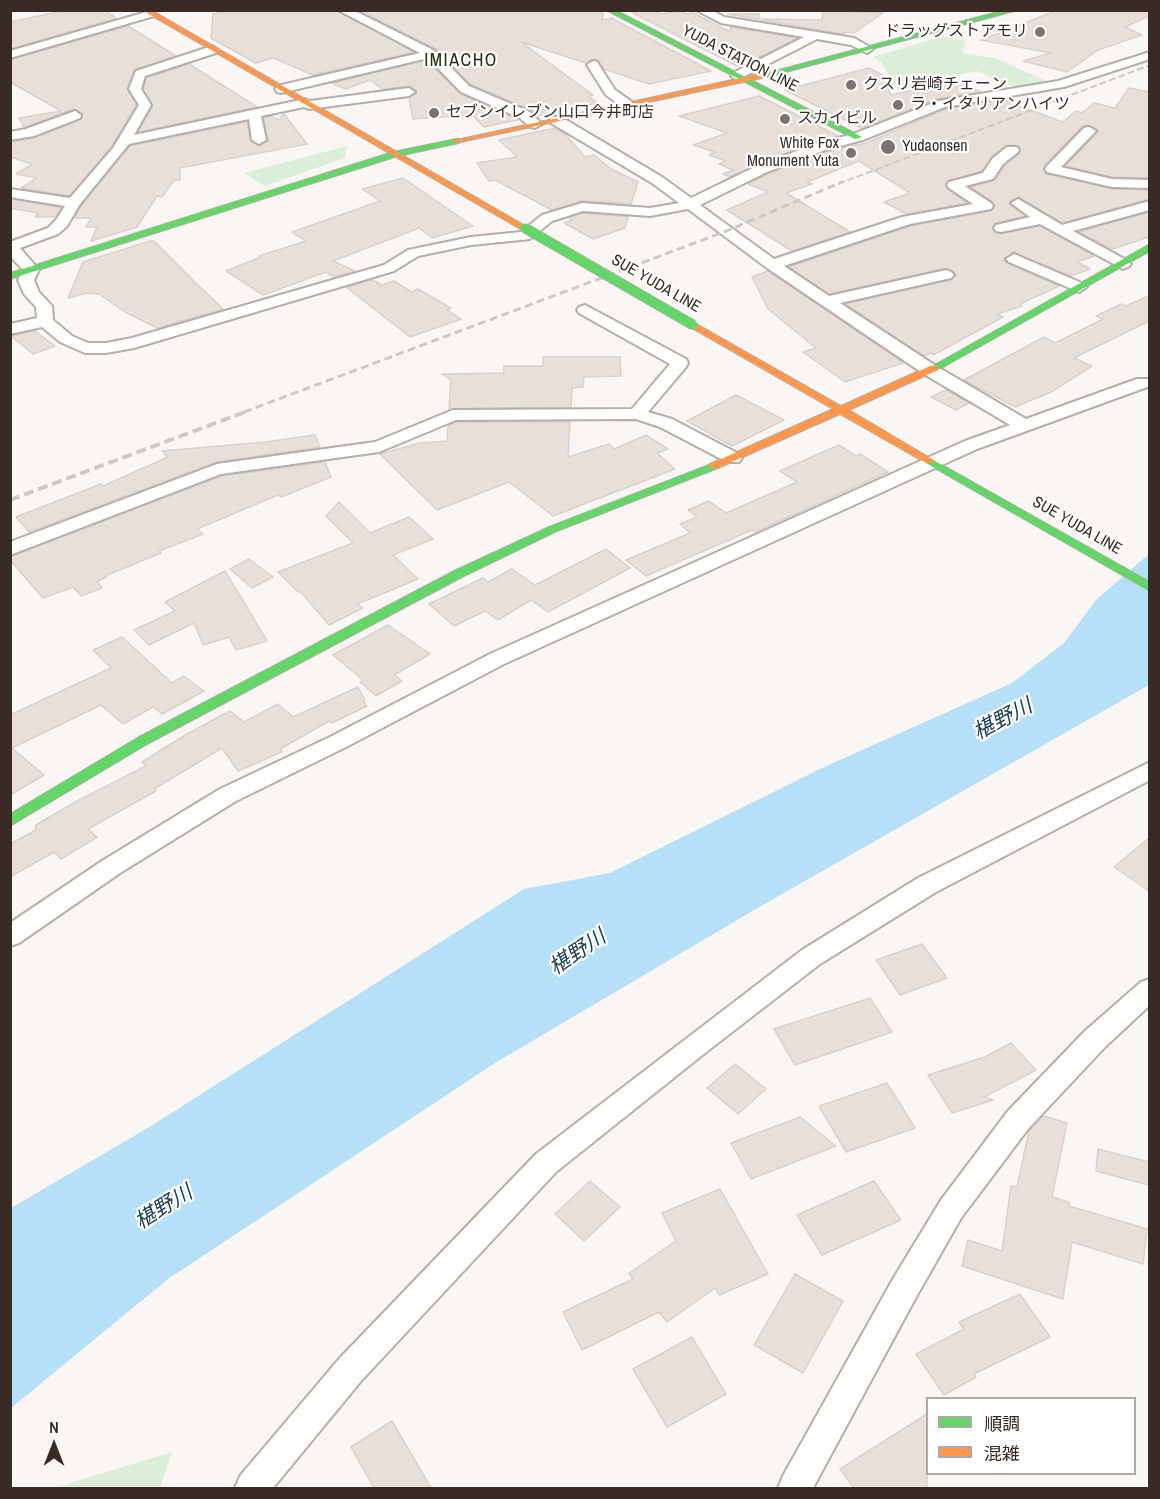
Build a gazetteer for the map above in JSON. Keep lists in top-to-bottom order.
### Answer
{
  "streets": {
    "street": ["YUDA STATION LINE", "SUE YUDA LINE"]
  },
  "districts": ["IMIACHO"],
  "water": ["椹野川"],
  "places": [
    "ドラッグストアモリ",
    "クスリ岩崎チェーン",
    "ラ・イタリアンハイツ",
    "セブンイレブン山口今井町店",
    "スカイビル",
    "Yudaonsen",
    "White Fox Monument Yuta"
  ],
  "legend": ["順調", "混雑"],
  "north": "top"
}
